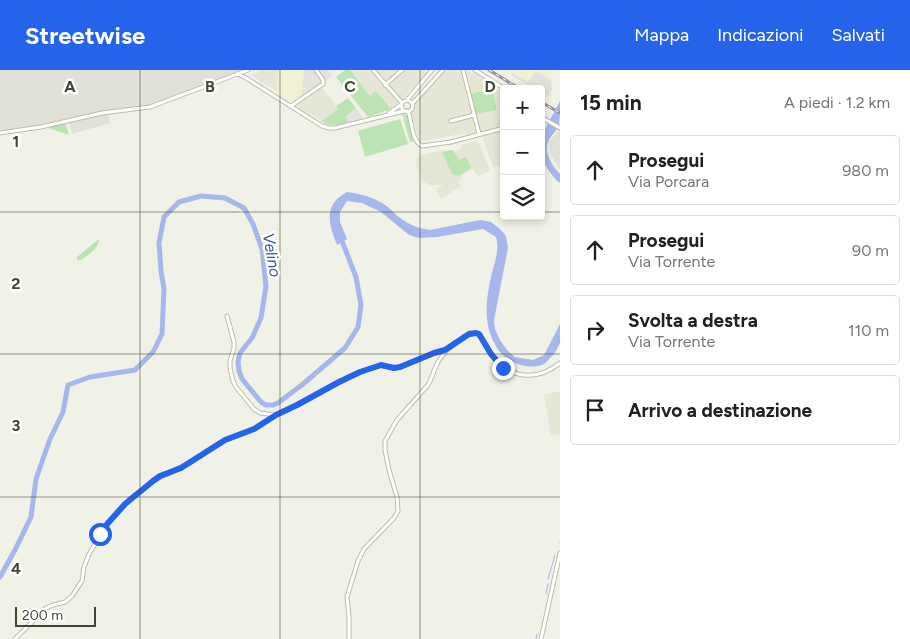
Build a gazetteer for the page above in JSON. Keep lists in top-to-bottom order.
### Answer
{
  "water": ["Velino"],
  "scale_bar": "200 m",
  "page": {
    "header": "Streetwise",
    "nav": ["Mappa", "Indicazioni", "Salvati"],
    "heading": ["15 min", "A piedi · 1.2 km"],
    "map_buttons": ["+", "−"],
    "list": [
      ["Prosegui", "Via Porcara", "980 m"],
      ["Prosegui", "Via Torrente", "90 m"],
      ["Svolta a destra", "Via Torrente", "110 m"],
      "Arrivo a destinazione"
    ],
    "scale": "200 m"
  },
  "grid": {
    "columns": [
      "A",
      "B",
      "C",
      "D"
    ],
    "rows": [
      "1",
      "2",
      "3",
      "4"
    ]
  }
}
